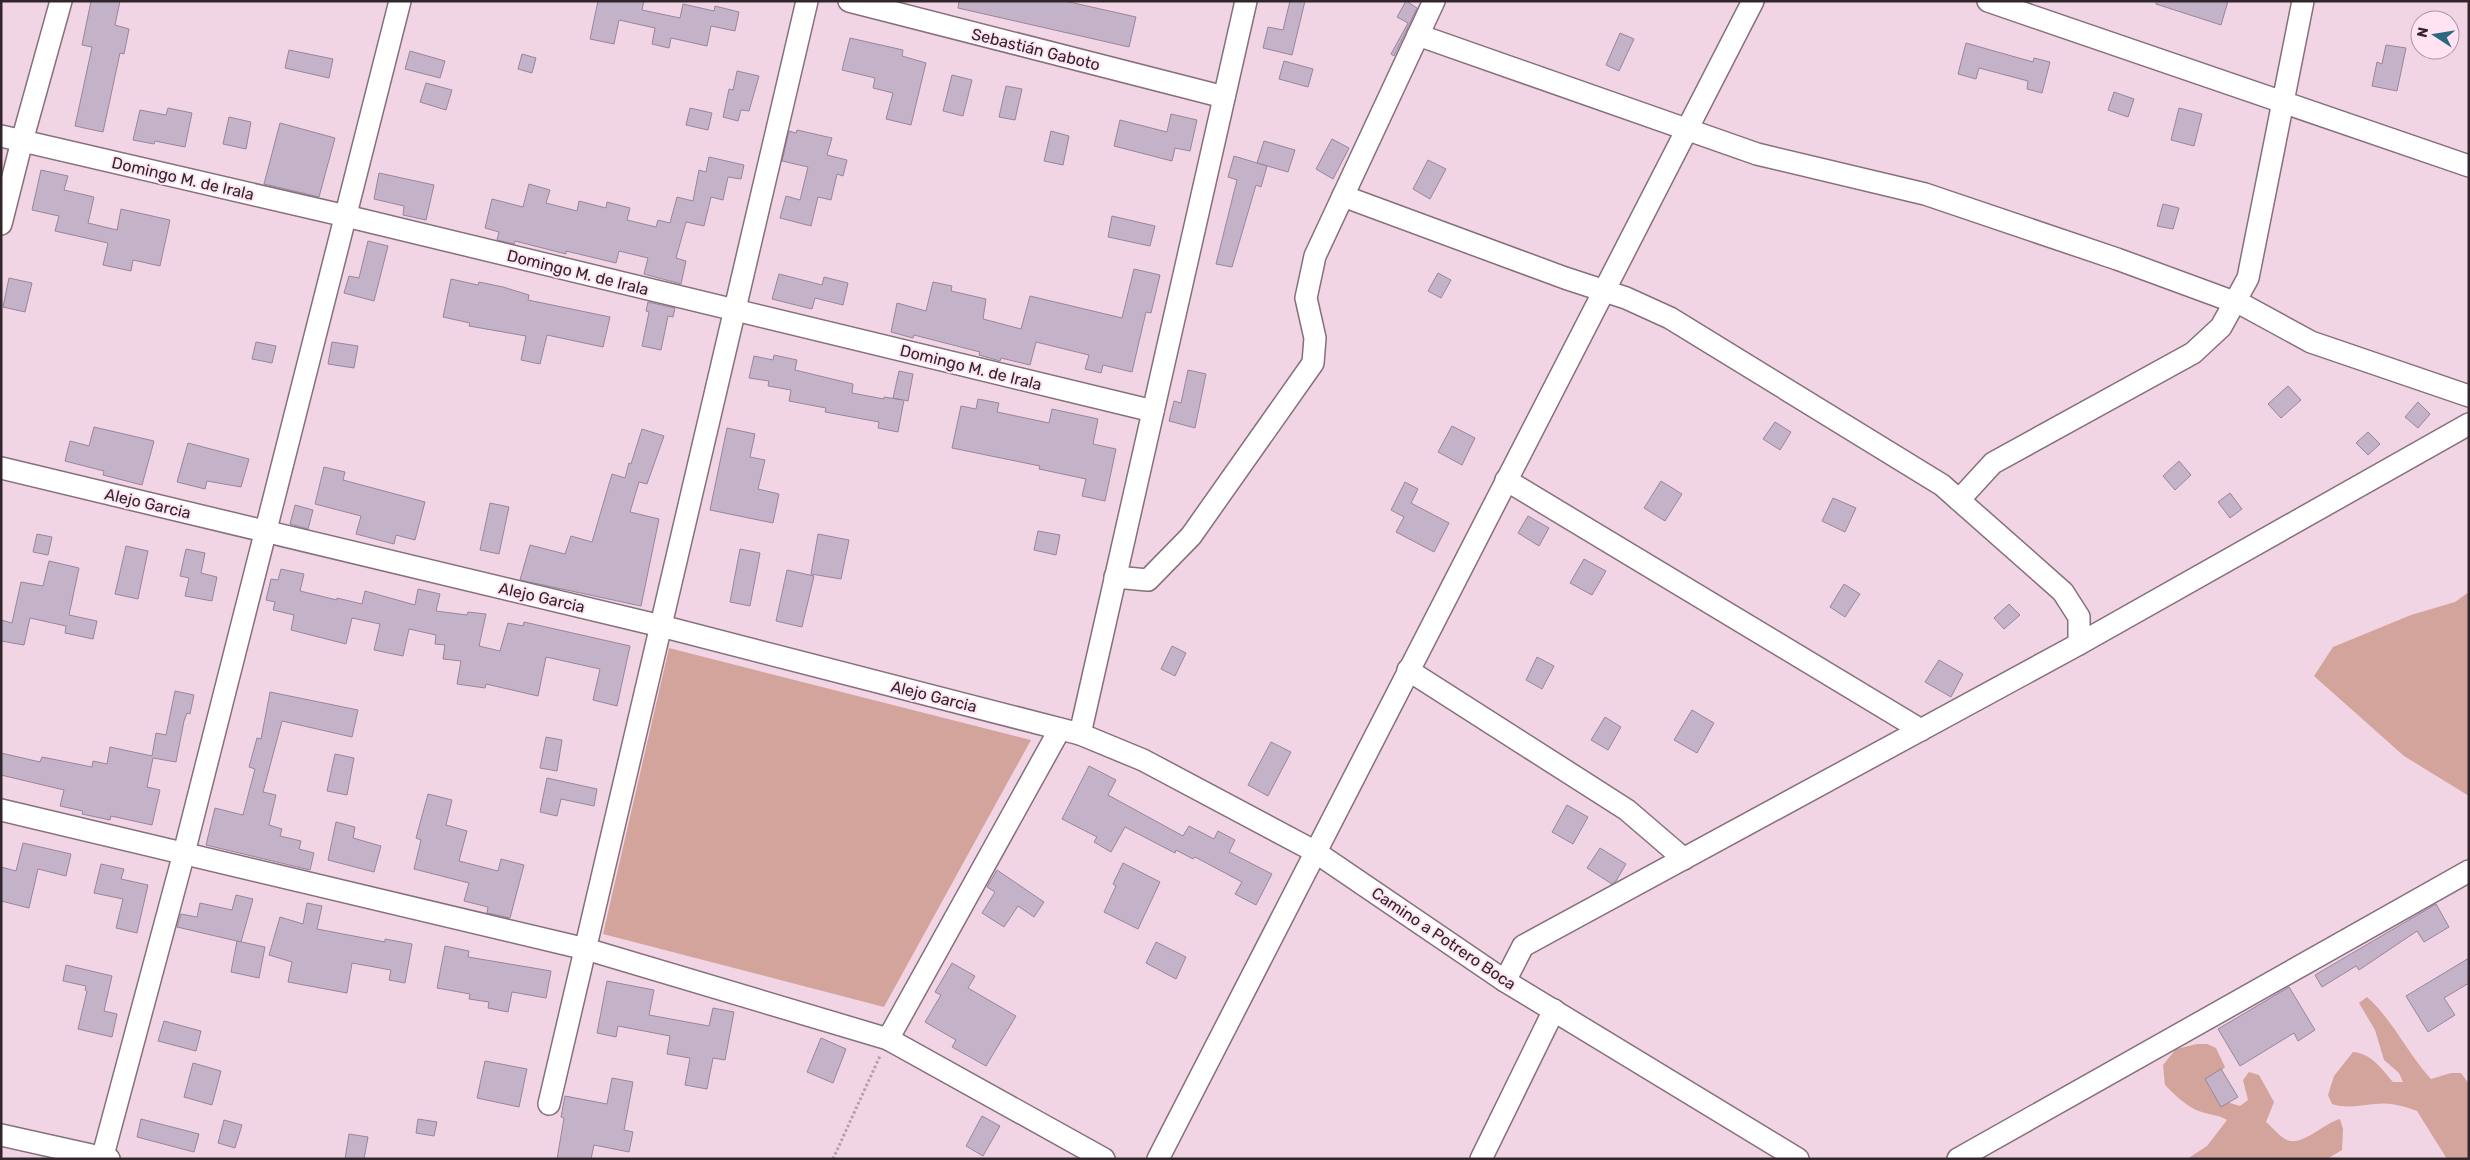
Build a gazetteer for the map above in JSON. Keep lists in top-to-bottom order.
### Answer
{
  "streets": {
    "street": [
      "Sebastián Gaboto",
      "Domingo M. de Irala",
      "Alejo Garcia",
      "Camino a Potrero Boca"
    ]
  },
  "crossings": [
    ["Alejo Garcia", "Camino a Potrero Boca"]
  ],
  "north": "left"
}
